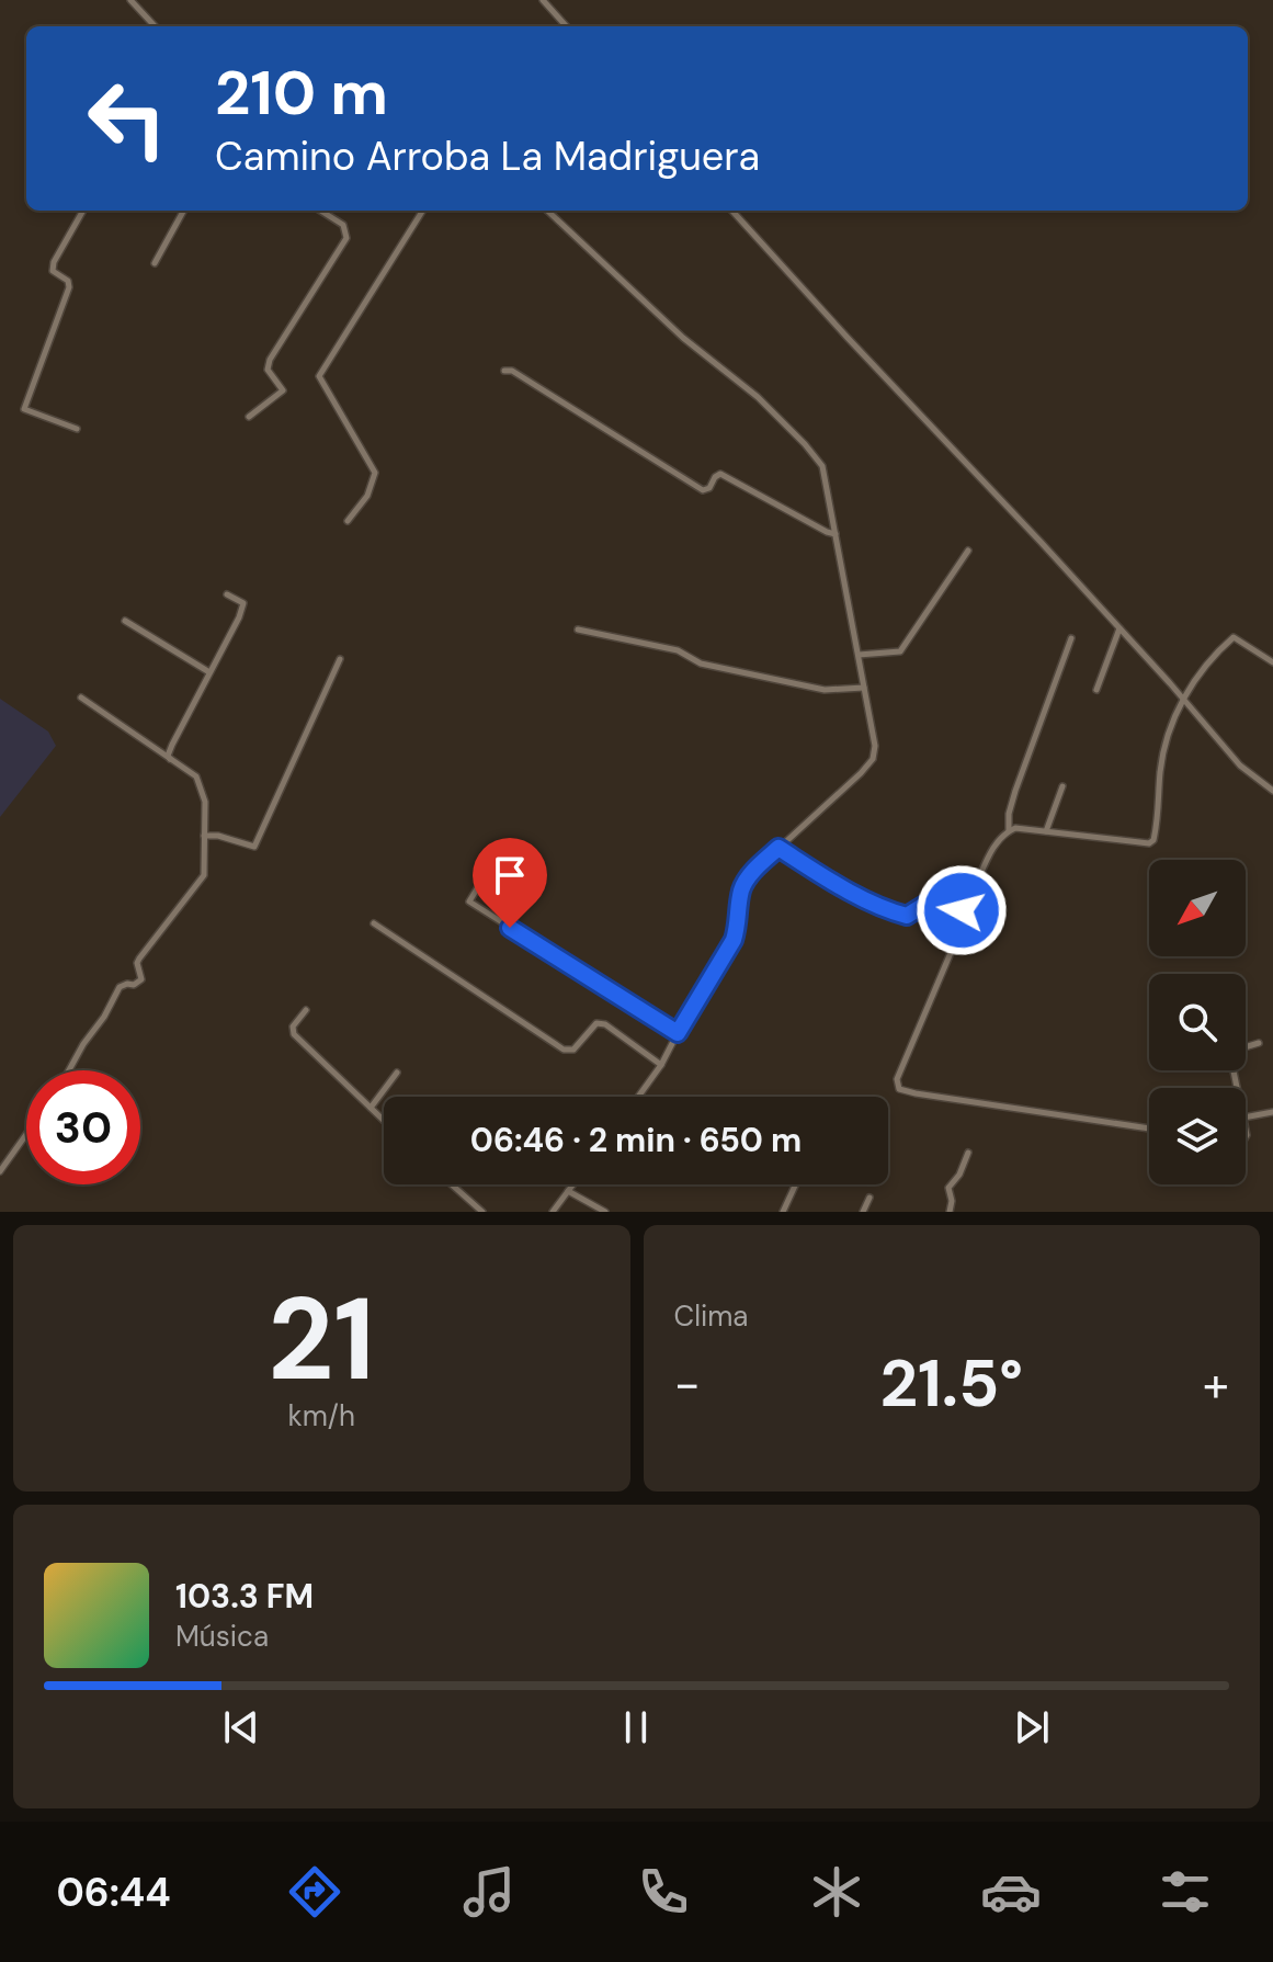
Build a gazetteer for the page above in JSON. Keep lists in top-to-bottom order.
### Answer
{
  "north": "bottom left",
  "page": {
    "turn": ["210 m", "Camino Arroba La Madriguera"],
    "limit": "30",
    "trip": "06:46 · 2 min · 650 m",
    "tile": [
      ["21", "km/h"],
      "Clima"
    ],
    "heat": ["−", "21.5°", "+"],
    "song": ["103.3 FM", "Música"],
    "tabs": "06:44"
  }
}
